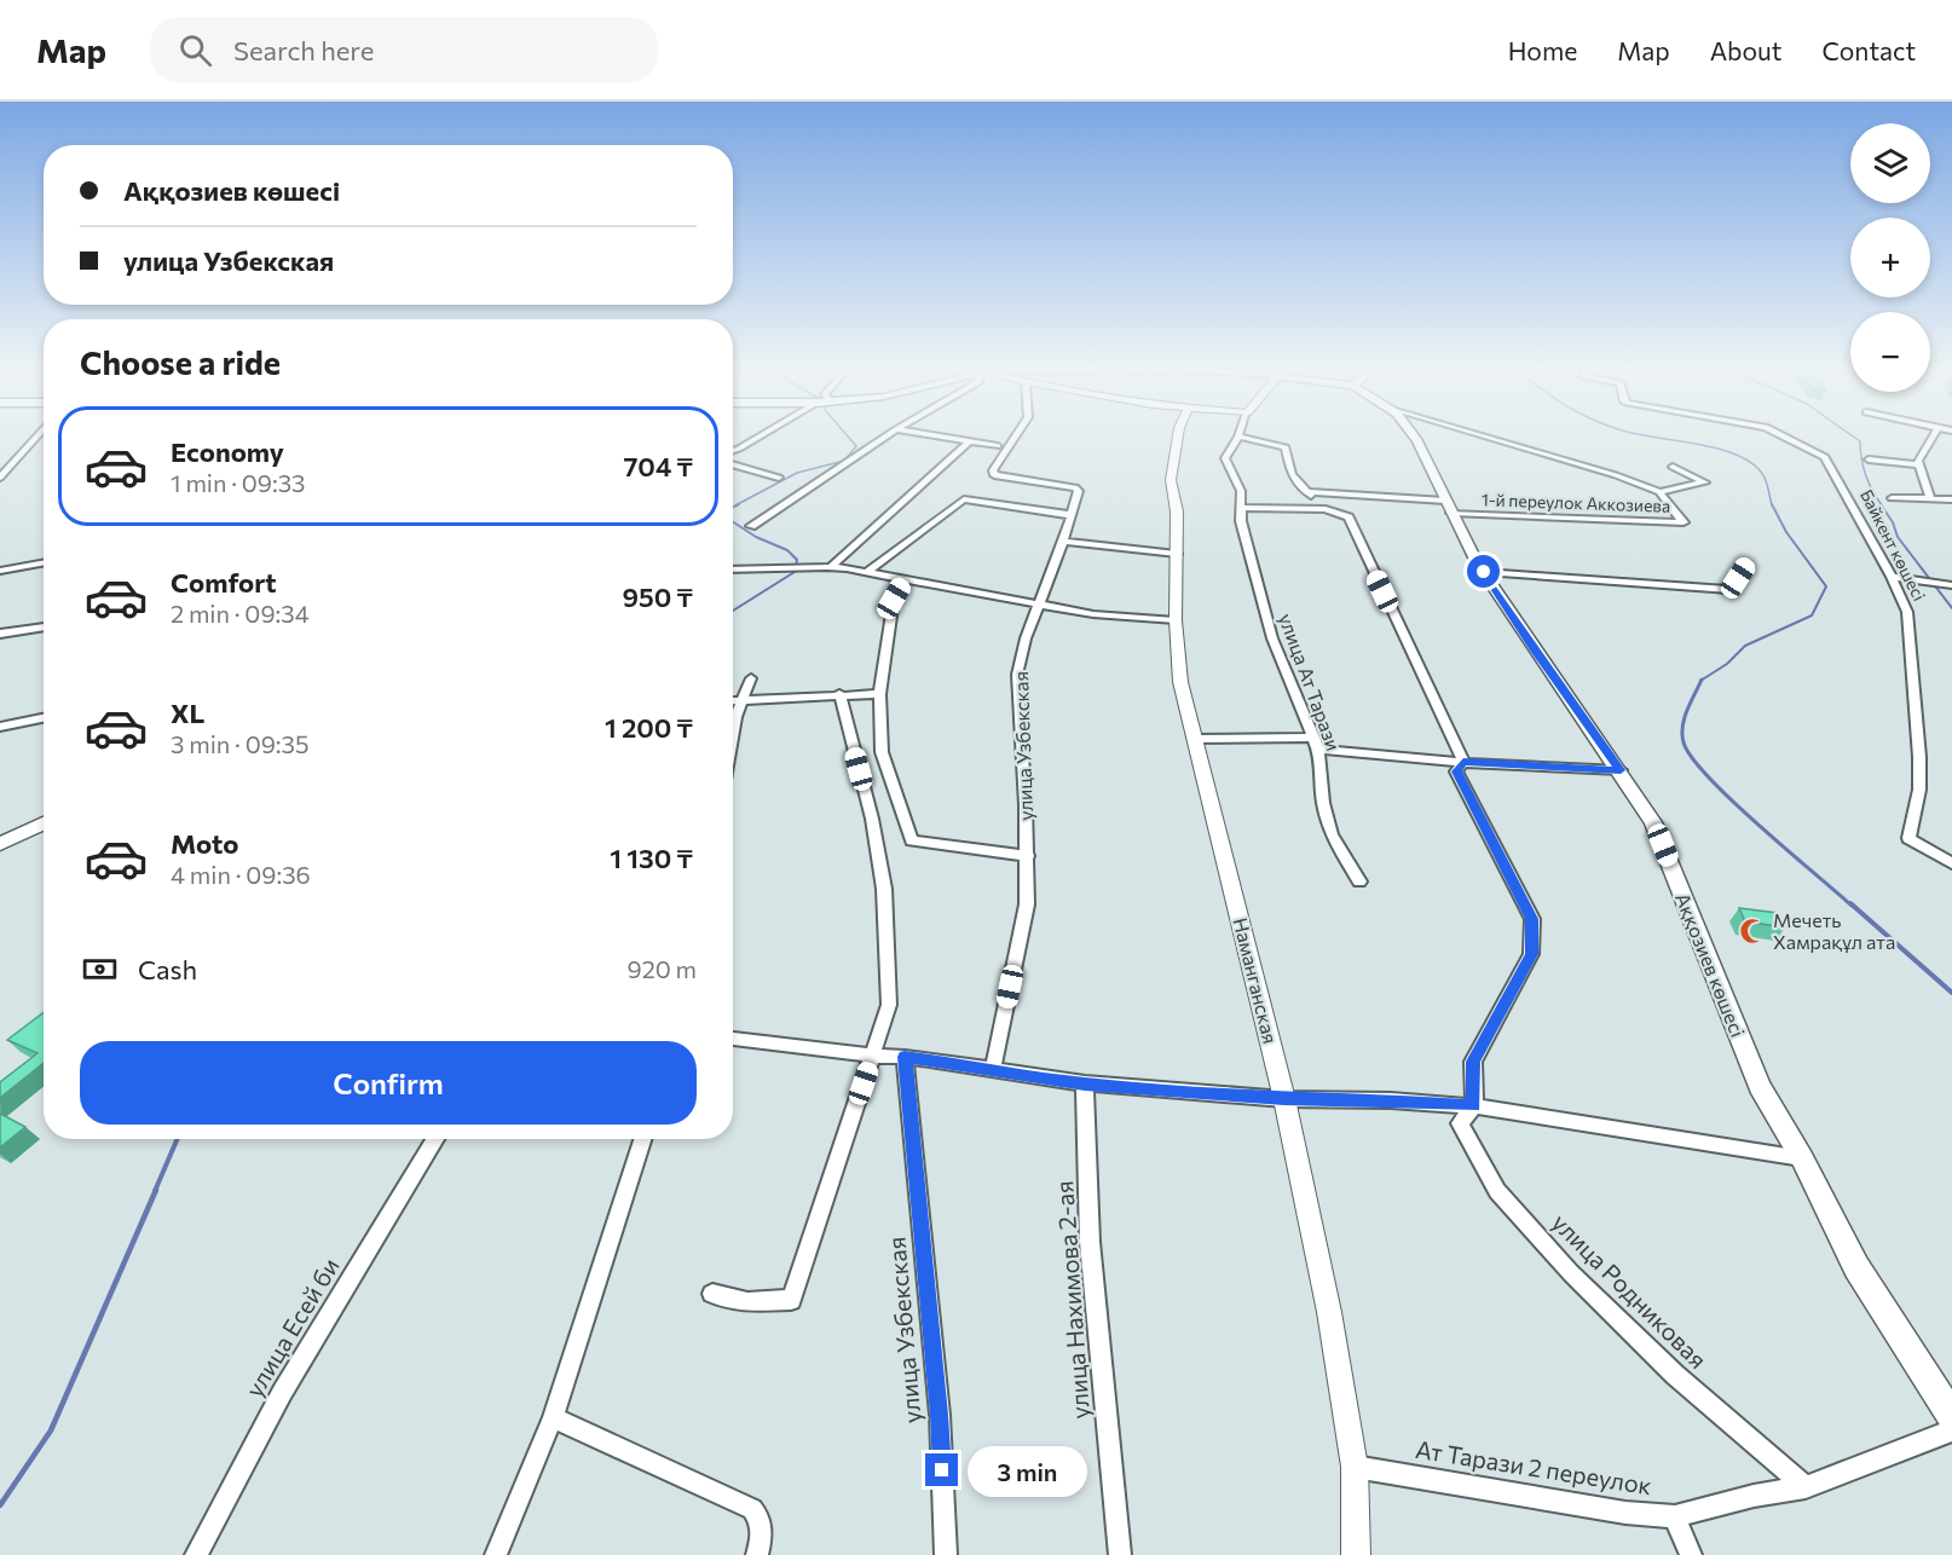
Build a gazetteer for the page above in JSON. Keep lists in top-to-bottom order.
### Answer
{
  "streets": {
    "main road": ["Аққозиев көшесі"],
    "street": [
      "1-й переулок Аккозиева",
      "Байкент көшесі",
      "улица Ат Тарази",
      "улица Узбекская",
      "Наманганская",
      "улица Родниковая",
      "улица Нахимова 2-ая",
      "улица Есей би",
      "Ат Тарази 2 переулок"
    ]
  },
  "crossings": [
    ["1-й переулок Аккозиева", "Аққозиев көшесі"],
    ["Наманганская", "Ат Тарази 2 переулок"],
    ["улица Родниковая", "Ат Тарази 2 переулок"]
  ],
  "places": {
    "mosque": ["Мечеть Хамрақұл ата"]
  },
  "page": {
    "header": "Map",
    "search": "Search here",
    "nav": [
      "Home",
      "Map",
      "About",
      "Contact"
    ],
    "map_buttons": ["+", "−"],
    "banner": ["Аққозиев көшесі", "улица Узбекская"],
    "heading": "Choose a ride",
    "list": [
      {
        "name": "Economy",
        "note": "1 min · 09:33",
        "value": "704 ₸"
      },
      {
        "name": "Comfort",
        "note": "2 min · 09:34",
        "value": "950 ₸"
      },
      {
        "name": "XL",
        "note": "3 min · 09:35",
        "value": "1 200 ₸"
      },
      {
        "name": "Moto",
        "note": "4 min · 09:36",
        "value": "1 130 ₸"
      }
    ],
    "pay": ["Cash", "920 m"],
    "buttons": "Confirm",
    "bubble": "3 min"
  }
}
